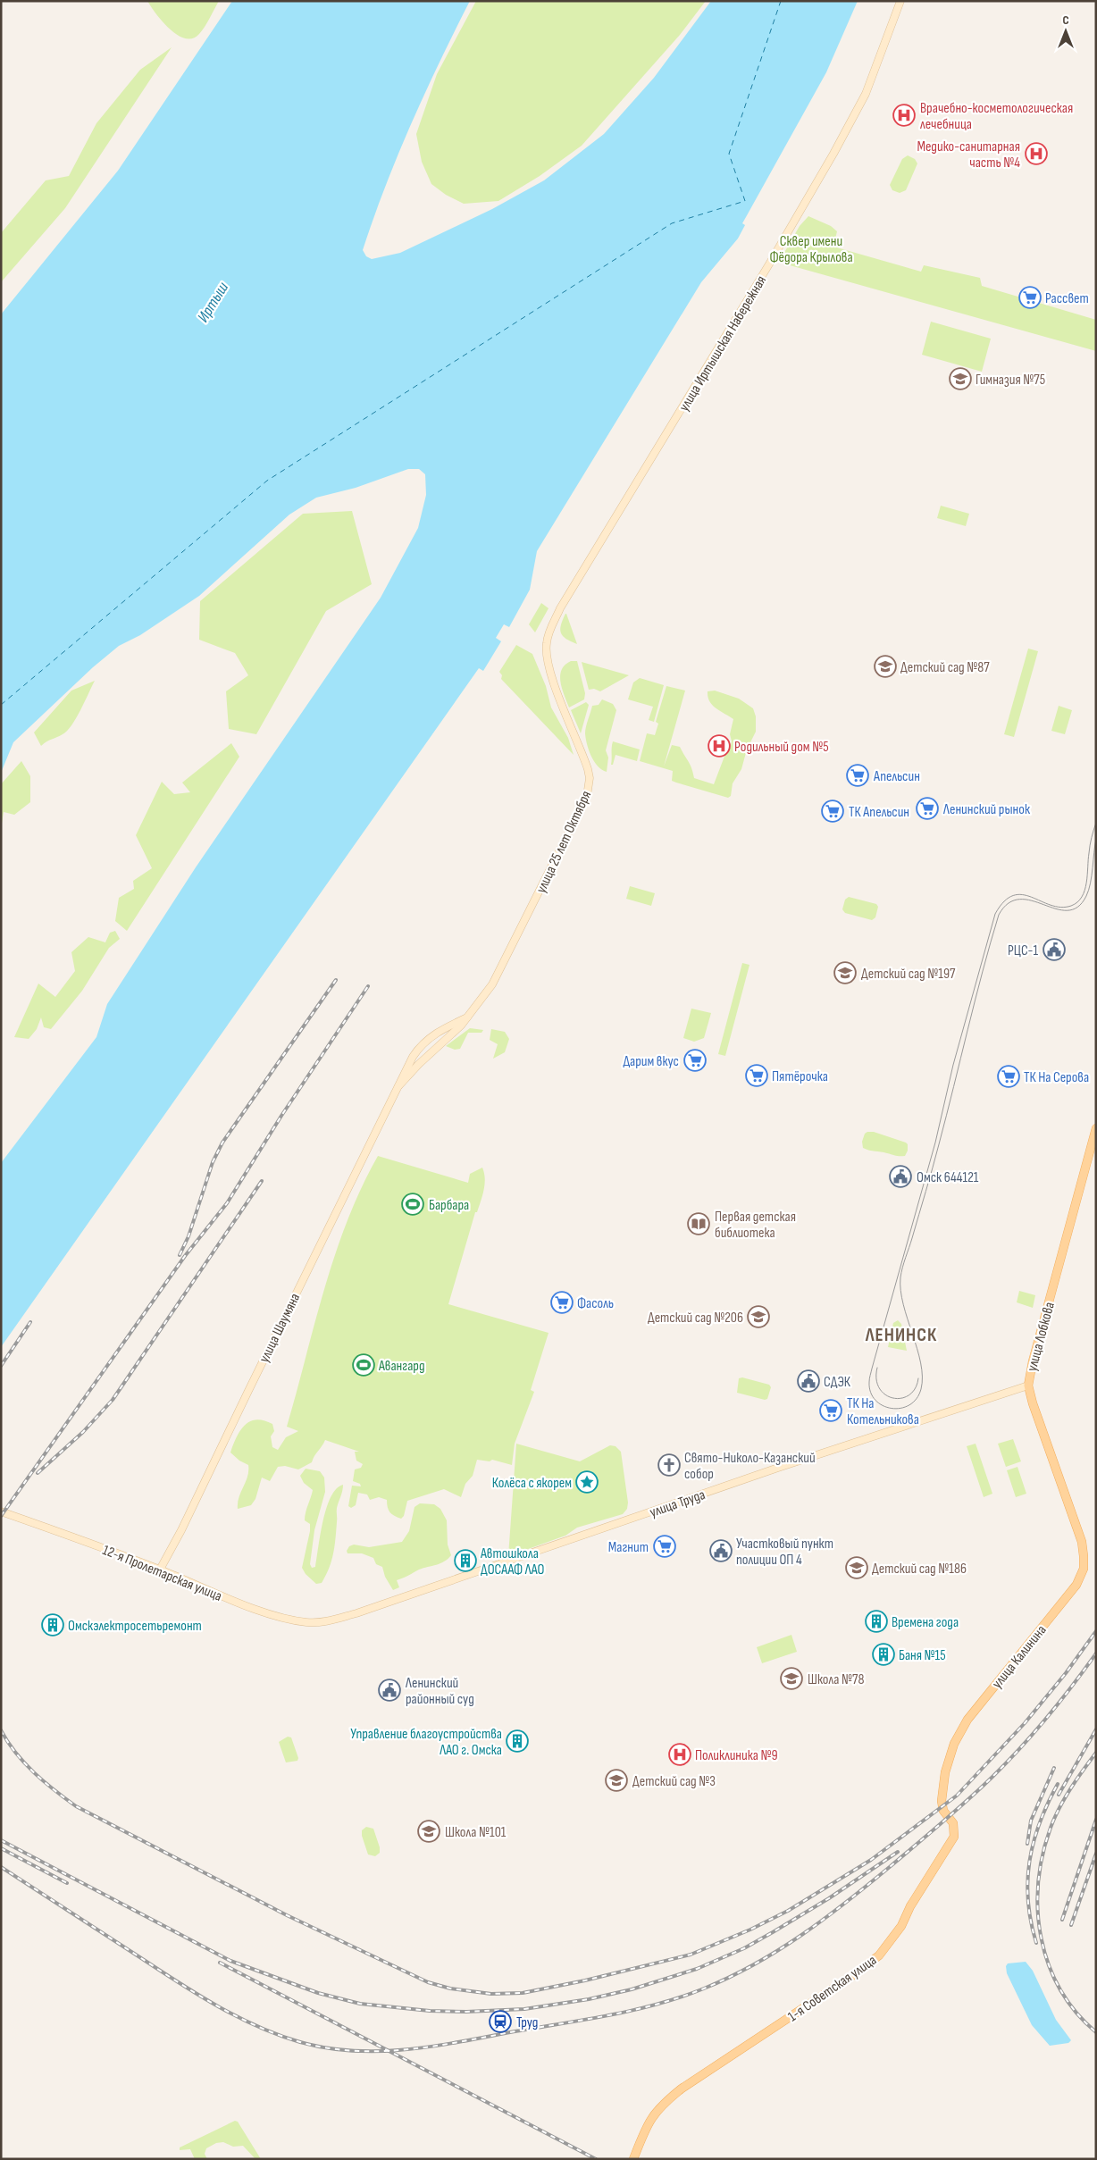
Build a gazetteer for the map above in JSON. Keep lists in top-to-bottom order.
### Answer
{
  "streets": {
    "main road": [
      "улица Иртышская Набережная",
      "улица 25 лет Октября",
      "улица Шаумяна",
      "улица Лобкова",
      "улица Труда",
      "12-я Пролетарская улица",
      "улица Калинина",
      "1-я Советская улица"
    ]
  },
  "crossings": [
    ["улица Иртышская Набережная", "улица 25 лет Октября"],
    ["улица 25 лет Октября", "улица Шаумяна"],
    ["улица Шаумяна", "12-я Пролетарская улица"],
    ["улица Лобкова", "улица Труда"],
    ["улица Лобкова", "улица Калинина"],
    ["улица Труда", "12-я Пролетарская улица"],
    ["улица Калинина", "1-я Советская улица"]
  ],
  "districts": ["ЛЕНИНСК"],
  "water": ["Иртыш"],
  "parks": ["Сквер имени Фёдора Крылова"],
  "places": {
    "hospital": [
      "Врачебно-косметологическая лечебница",
      "Медико-санитарная часть №4",
      "Родильный дом №5",
      "Поликлиника №9"
    ],
    "supermarket": [
      "Рассвет",
      "Апельсин",
      "Ленинский рынок",
      "ТК Апельсин",
      "Дарим вкус",
      "Пятёрочка",
      "ТК На Серова",
      "Фасоль",
      "ТК На Котельникова",
      "Магнит"
    ],
    "school or university": [
      "Гимназия №75",
      "Детский сад №87",
      "Детский сад №197",
      "Детский сад №206",
      "Детский сад №186",
      "Школа №78",
      "Детский сад №3",
      "Школа №101"
    ],
    "public building": [
      "РЦС-1",
      "Омск 644121",
      "СДЭК",
      "Участковый пункт полиции ОП 4",
      "Ленинский районный суд"
    ],
    "sports": ["Барбара", "Авангард"],
    "library": ["Первая детская библиотека"],
    "church": ["Свято-Николо-Казанский собор"],
    "place": ["Колёса с якорем"],
    "building": [
      "Автошкола ДОСААФ ЛАО",
      "Времена года",
      "Омскэлектросетьремонт",
      "Баня №15",
      "Управление благоустройства ЛАО г. Омска"
    ],
    "station": ["Труд"]
  },
  "north": "top"
}
